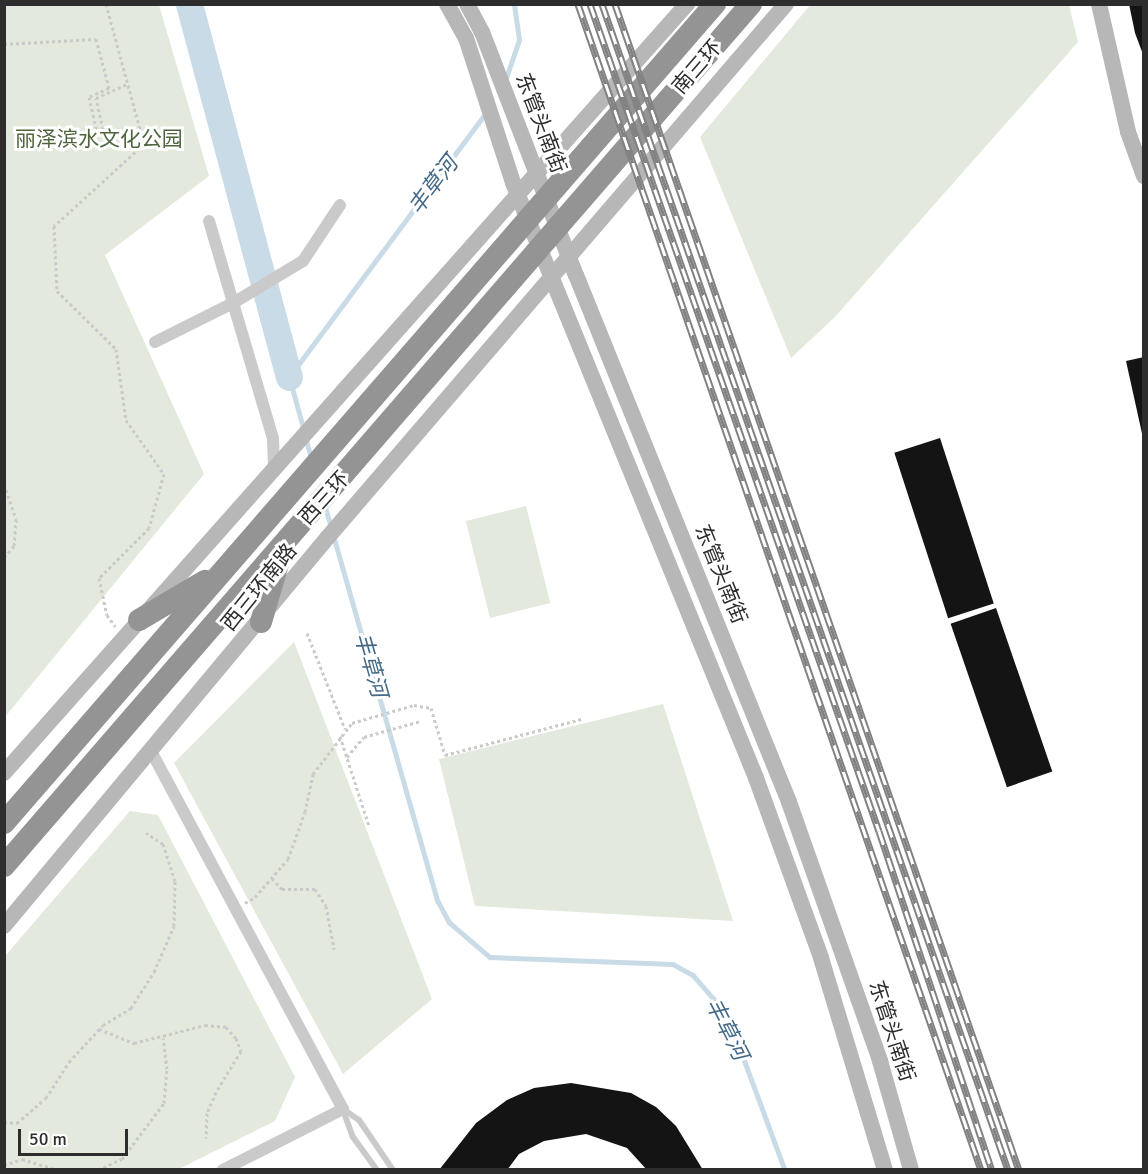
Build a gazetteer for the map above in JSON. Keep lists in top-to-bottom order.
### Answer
{
  "streets": {
    "highway": ["南三环", "西三环"],
    "main road": ["东管头南街", "西三环南路"]
  },
  "crossings": [
    ["南三环", "西三环"]
  ],
  "water": ["丰草河"],
  "parks": ["丽泽滨水文化公园"],
  "scale_bar": "50 m"
}
